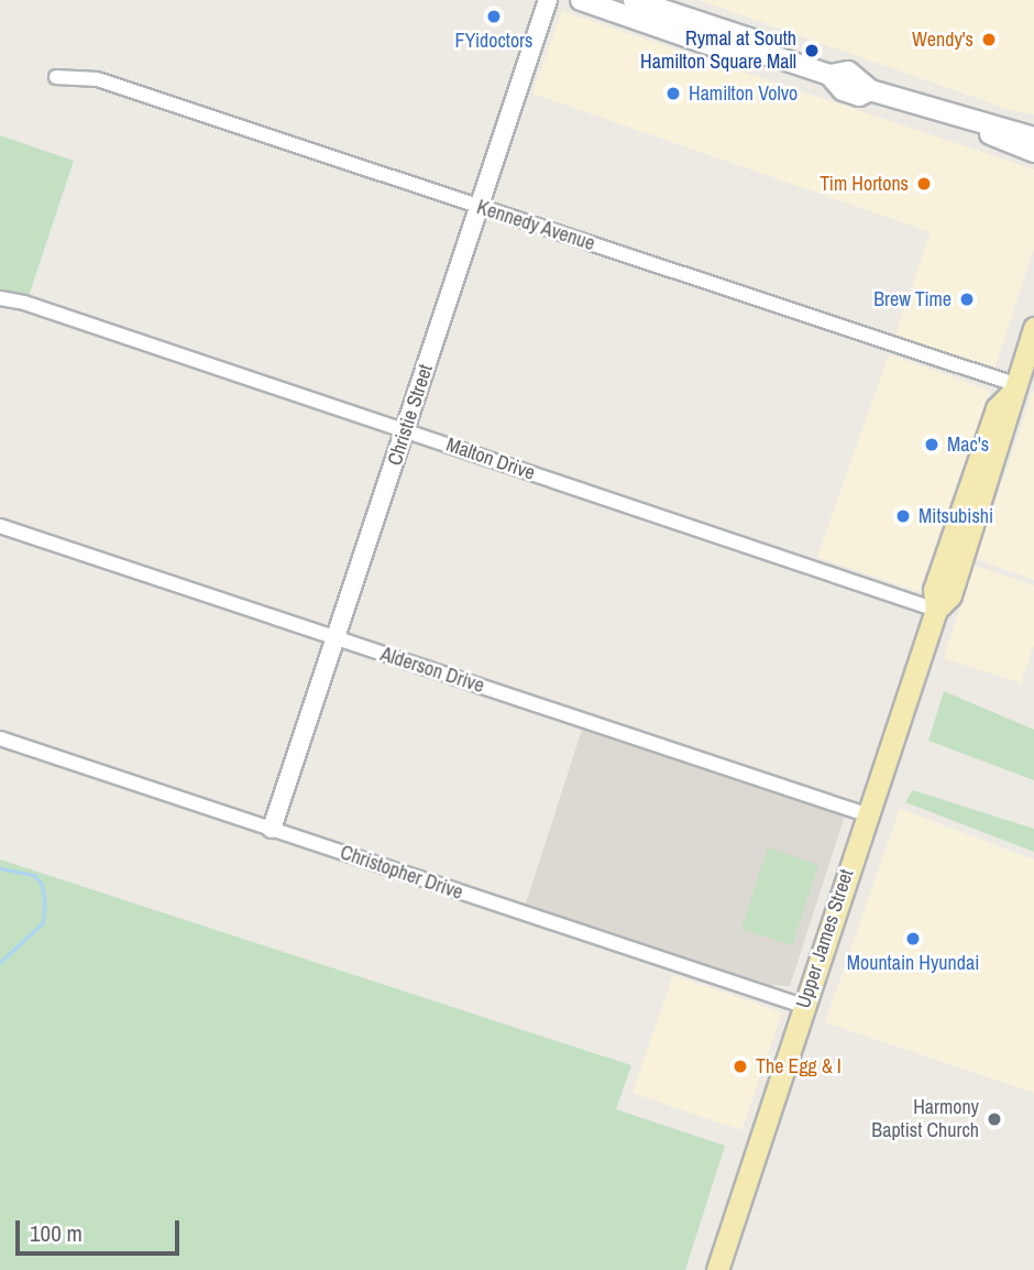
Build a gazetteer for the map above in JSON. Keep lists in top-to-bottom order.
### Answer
{
  "streets": {
    "main road": ["Upper James Street"],
    "street": [
      "Kennedy Avenue",
      "Christie Street",
      "Malton Drive",
      "Alderson Drive",
      "Christopher Drive"
    ]
  },
  "crossings": [
    ["Kennedy Avenue", "Christie Street"],
    ["Kennedy Avenue", "Upper James Street"],
    ["Christie Street", "Malton Drive"],
    ["Christie Street", "Alderson Drive"],
    ["Christie Street", "Christopher Drive"],
    ["Malton Drive", "Upper James Street"],
    ["Alderson Drive", "Upper James Street"],
    ["Christopher Drive", "Upper James Street"]
  ],
  "places": [
    "FYidoctors",
    "Wendy's",
    "Rymal at South Hamilton Square Mall",
    "Hamilton Volvo",
    "Tim Hortons",
    "Brew Time",
    "Mac's",
    "Mitsubishi",
    "Mountain Hyundai",
    "The Egg & I",
    "Harmony Baptist Church"
  ],
  "scale_bar": "100 m"
}
